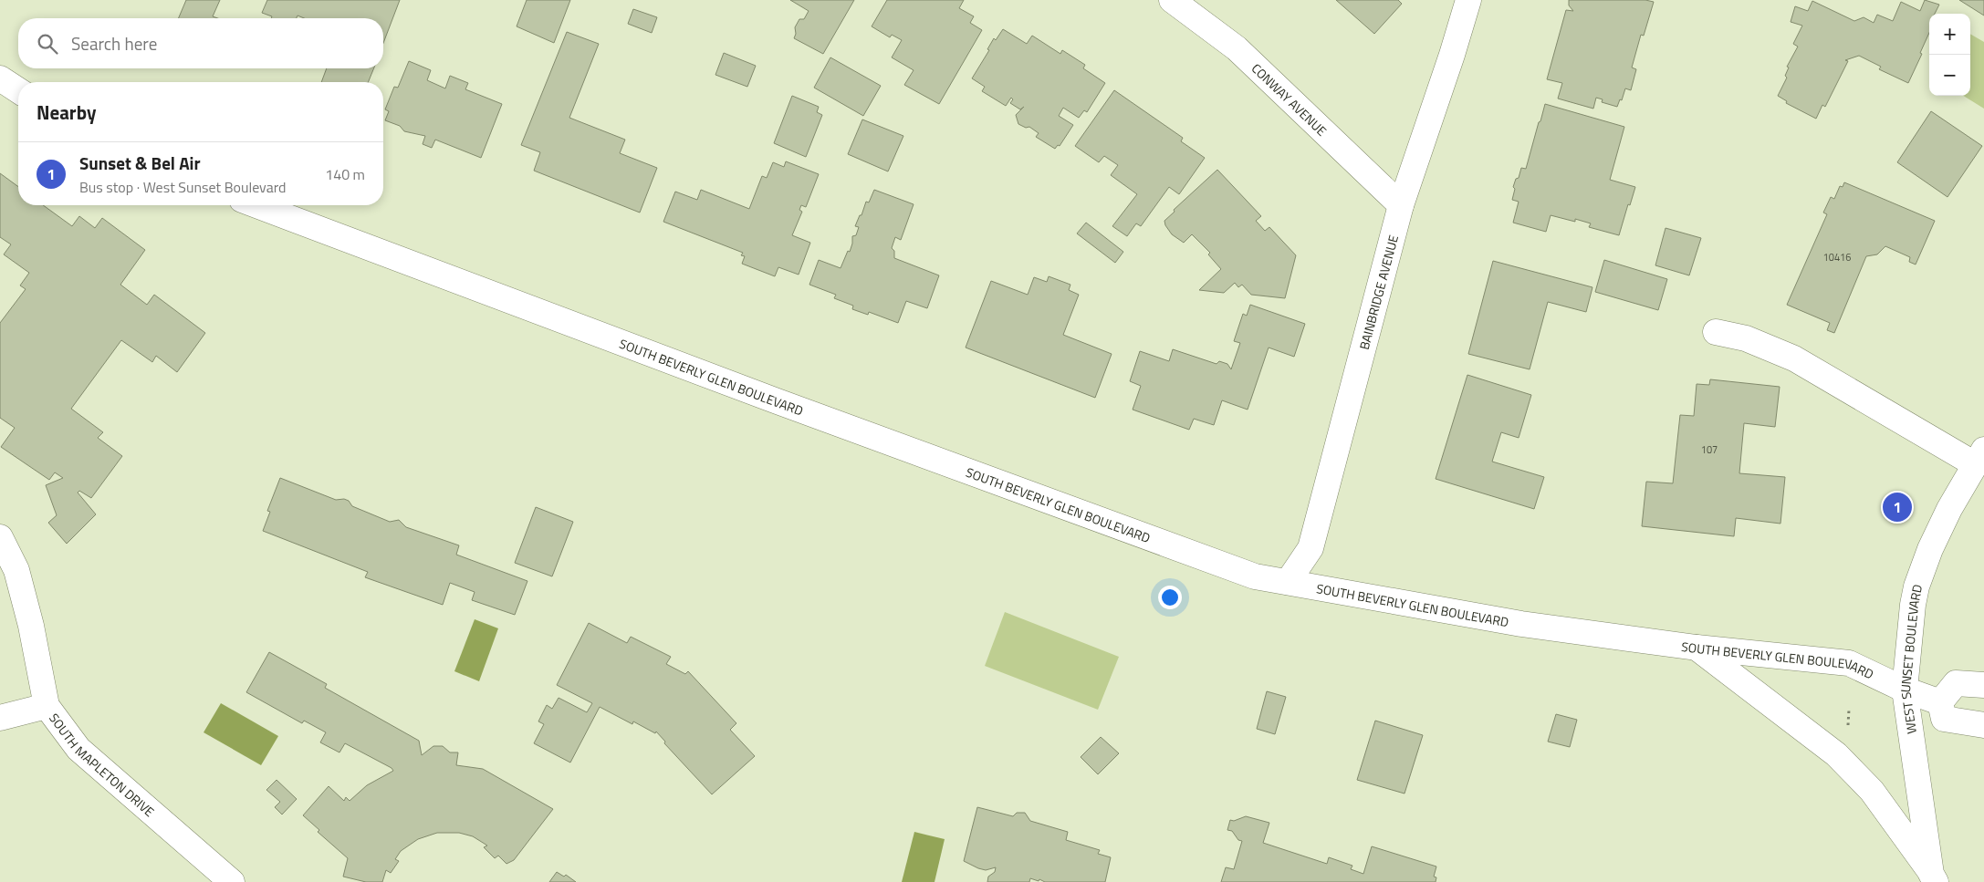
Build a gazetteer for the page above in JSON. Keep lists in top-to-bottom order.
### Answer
{
  "streets": {
    "main road": [
      "CONWAY AVENUE",
      "BAINBRIDGE AVENUE",
      "SOUTH BEVERLY GLEN BOULEVARD",
      "WEST SUNSET BOULEVARD",
      "SOUTH MAPLETON DRIVE"
    ]
  },
  "crossings": [
    ["CONWAY AVENUE", "BAINBRIDGE AVENUE"],
    ["BAINBRIDGE AVENUE", "SOUTH BEVERLY GLEN BOULEVARD"],
    ["SOUTH BEVERLY GLEN BOULEVARD", "WEST SUNSET BOULEVARD"]
  ],
  "house_numbers": ["10416", "107"],
  "page": {
    "map_buttons": ["+", "−"],
    "search": "Search here",
    "heading": "Nearby",
    "list": [
      {
        "mark": "1",
        "name": "Sunset & Bel Air",
        "note": "Bus stop · West Sunset Boulevard",
        "value": "140 m"
      }
    ],
    "pins": "1"
  }
}
